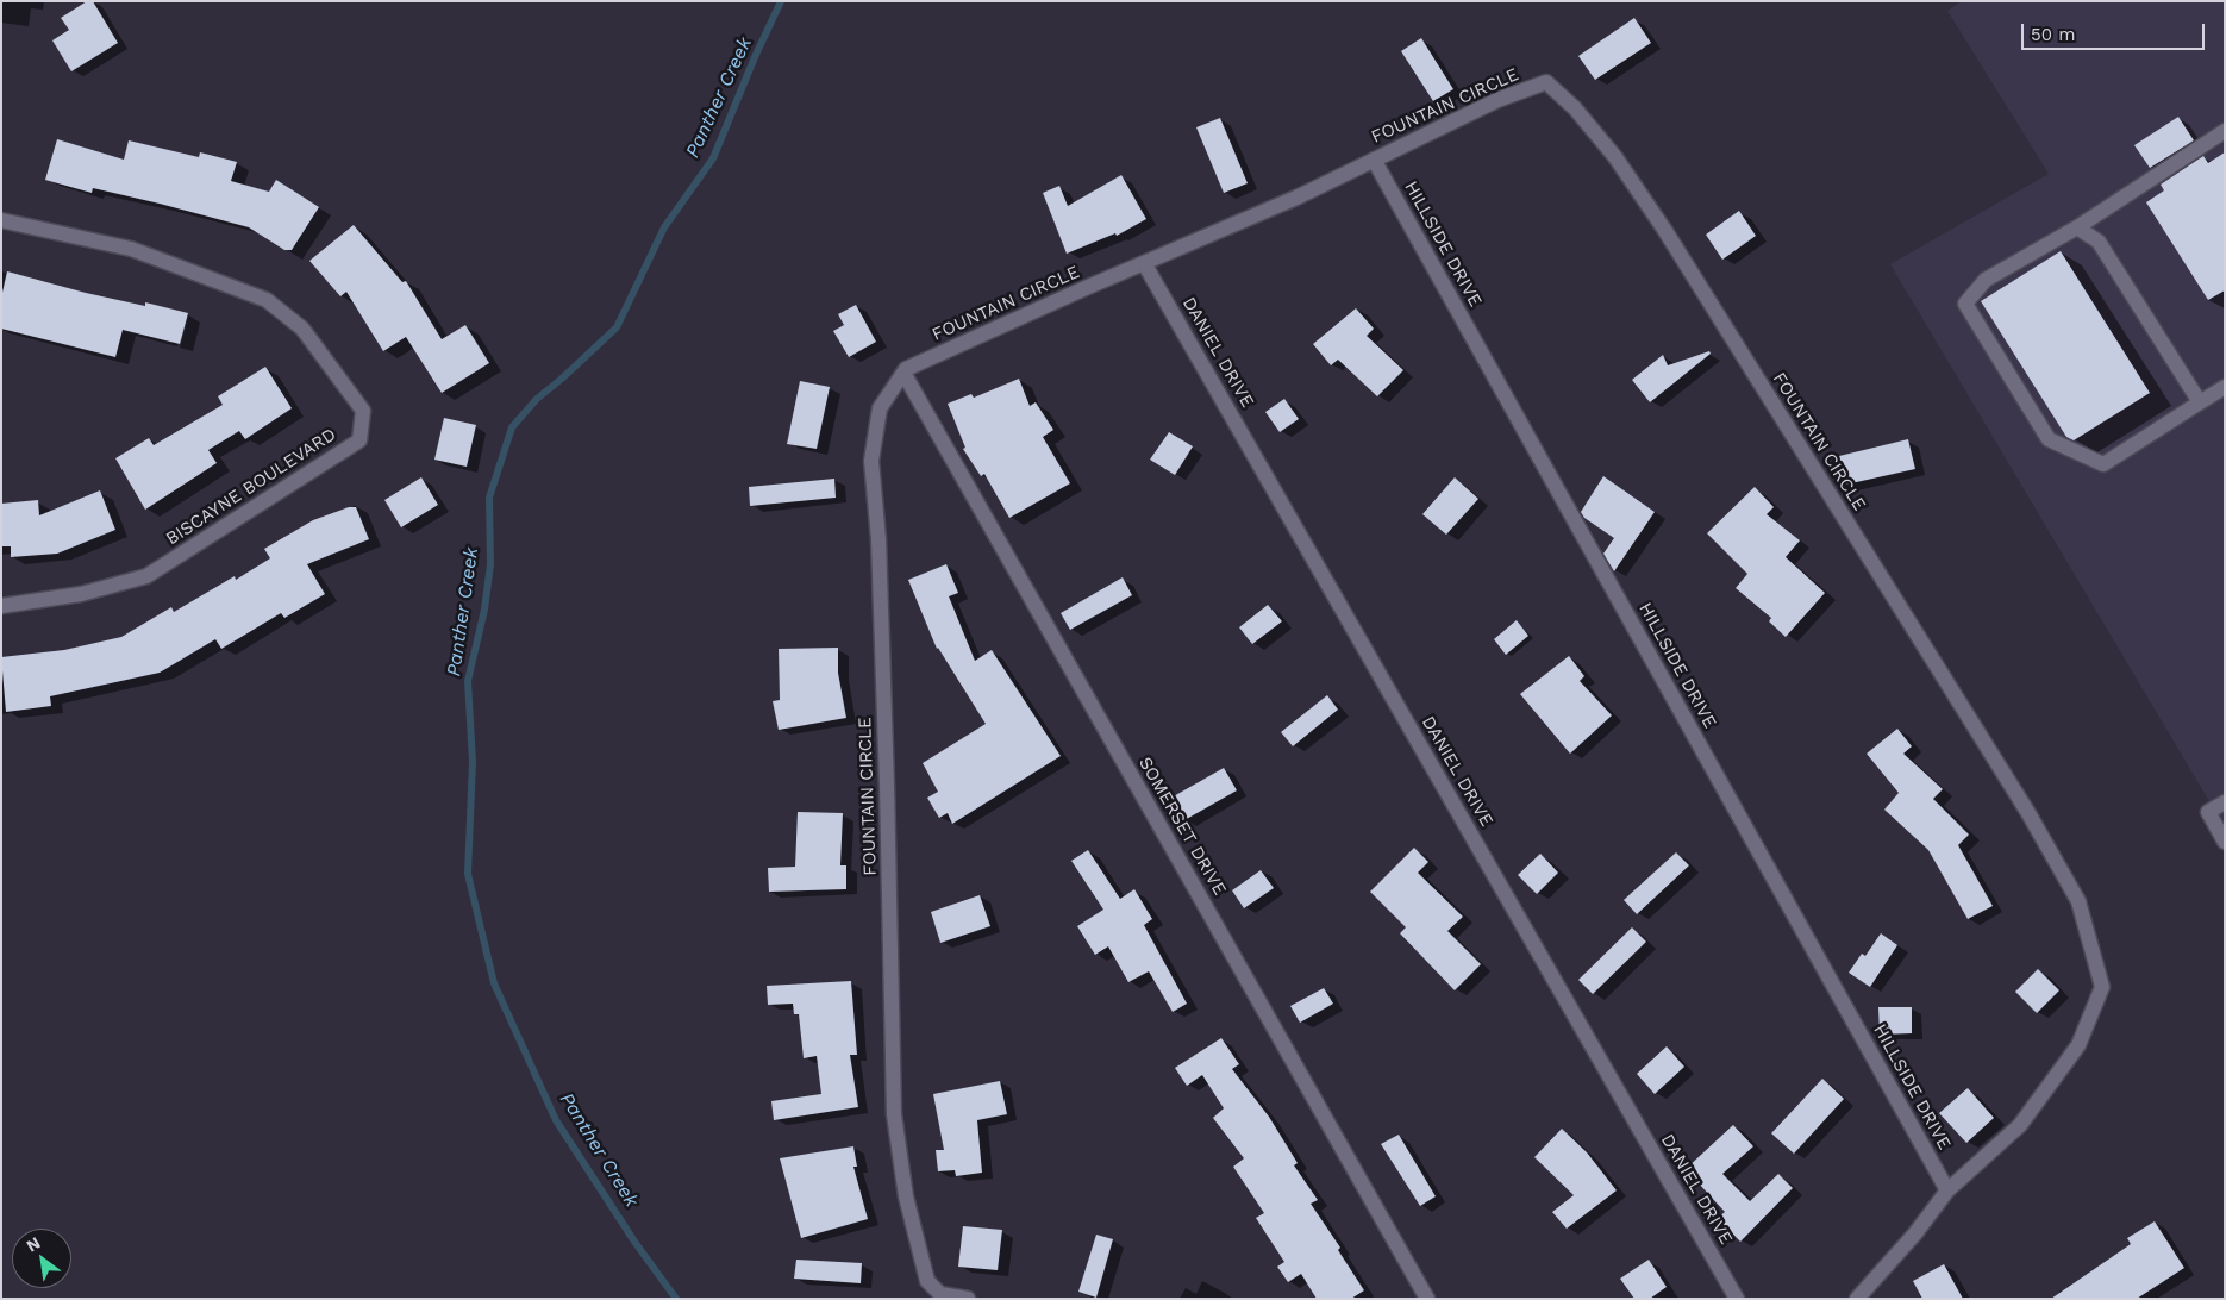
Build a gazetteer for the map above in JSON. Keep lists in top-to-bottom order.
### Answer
{
  "streets": {
    "street": [
      "FOUNTAIN CIRCLE",
      "HILLSIDE DRIVE",
      "DANIEL DRIVE",
      "BISCAYNE BOULEVARD",
      "SOMERSET DRIVE"
    ]
  },
  "crossings": [
    ["FOUNTAIN CIRCLE", "HILLSIDE DRIVE"],
    ["FOUNTAIN CIRCLE", "DANIEL DRIVE"],
    ["FOUNTAIN CIRCLE", "SOMERSET DRIVE"]
  ],
  "water": ["Panther Creek"],
  "scale_bar": "50 m",
  "north": "top left"
}
